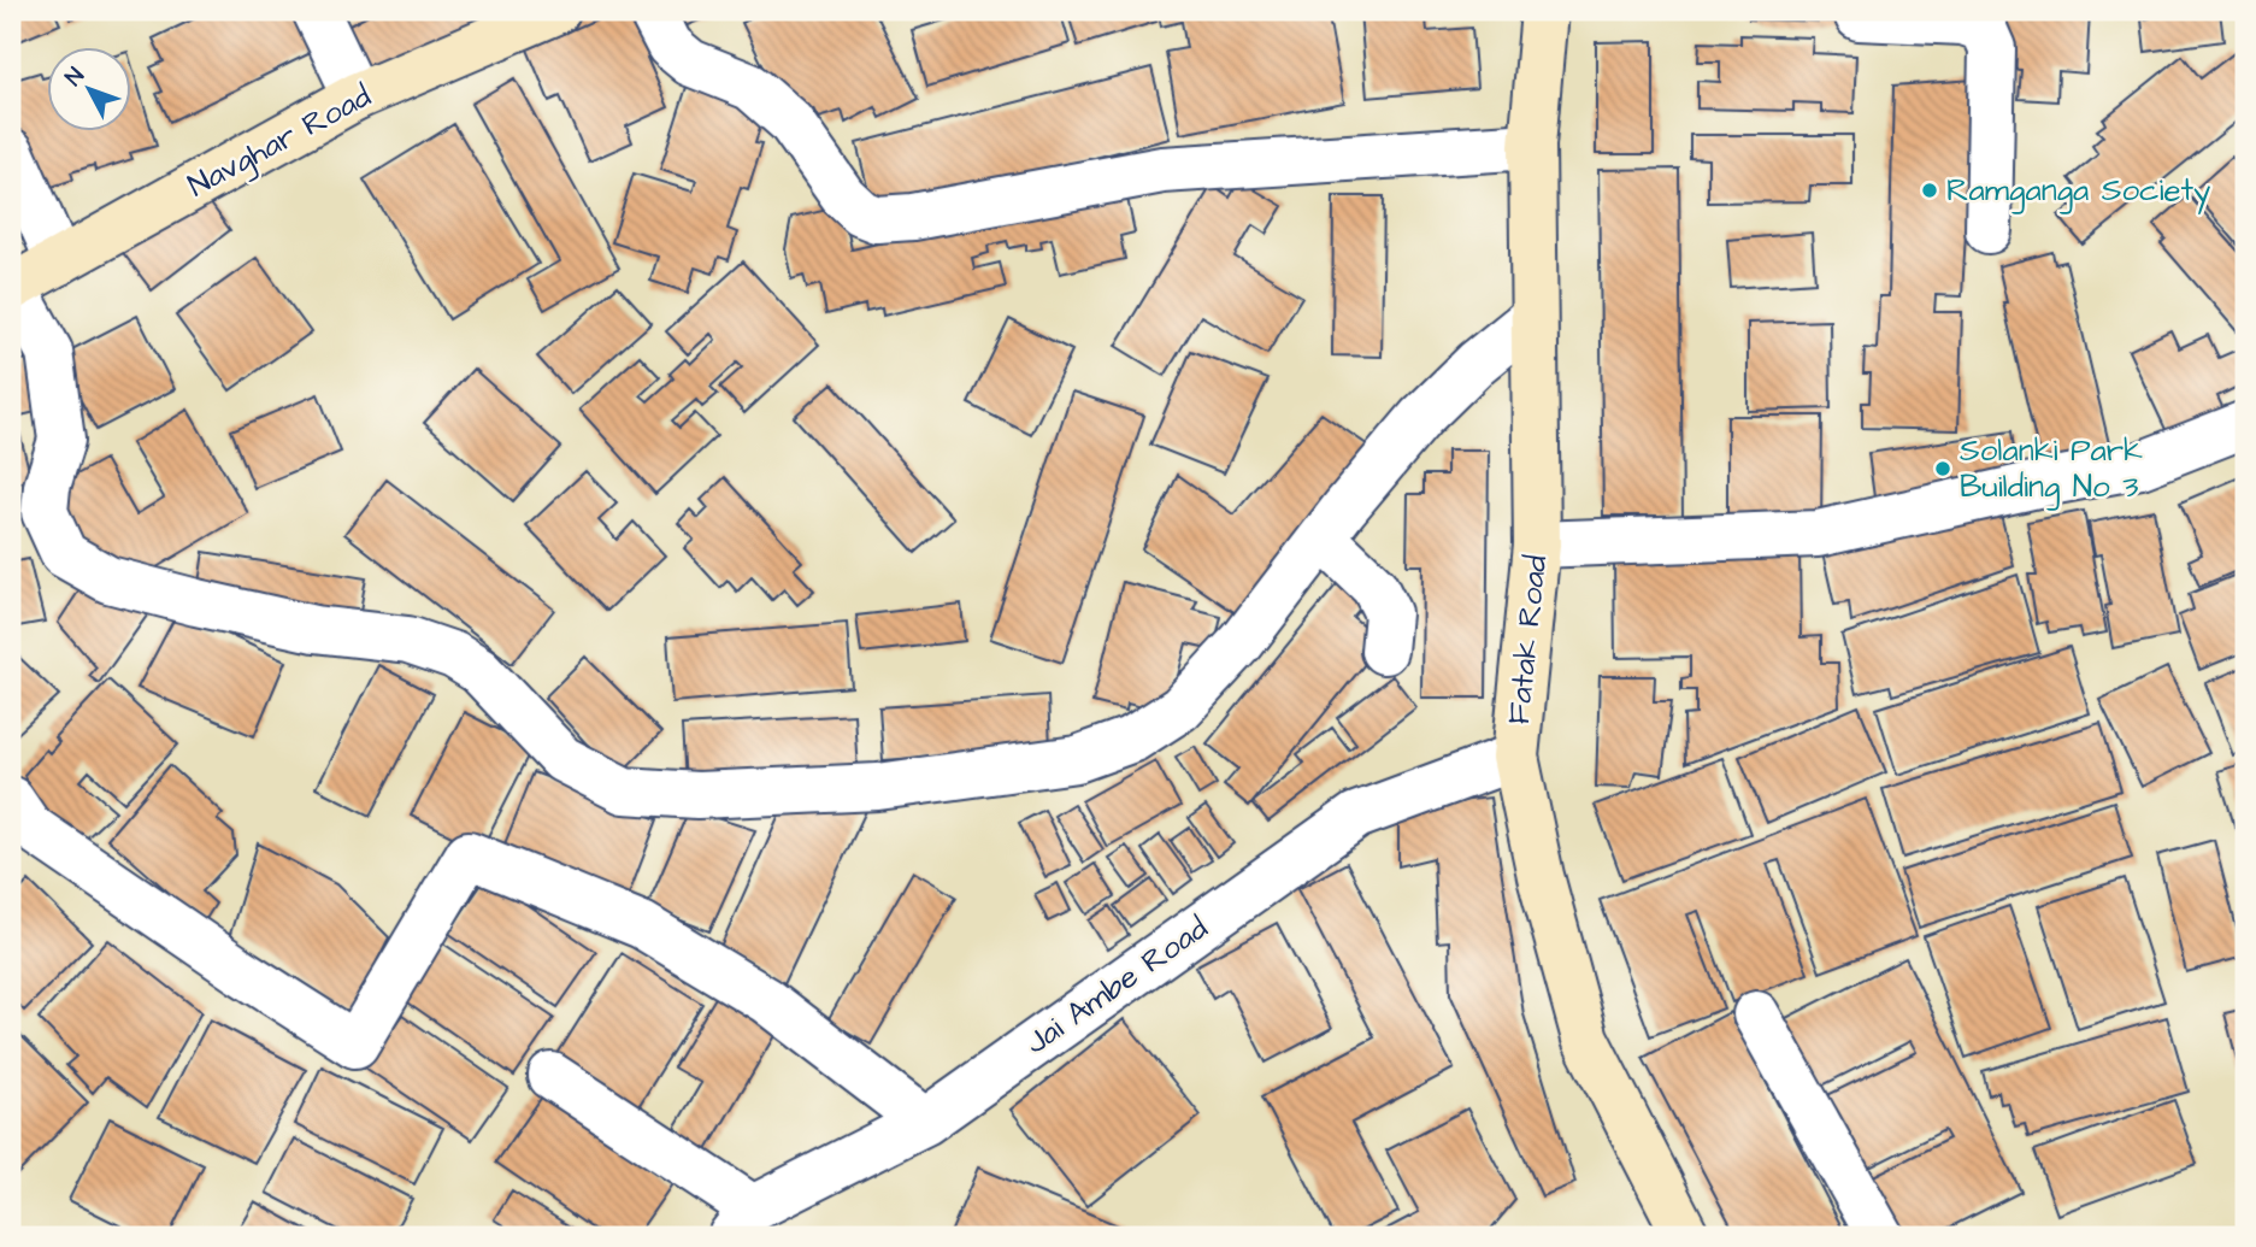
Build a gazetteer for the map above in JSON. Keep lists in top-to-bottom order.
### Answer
{
  "streets": {
    "main road": ["Navghar Road", "Fatak Road"],
    "street": ["Jai Ambe Road"]
  },
  "crossings": [
    ["Fatak Road", "Jai Ambe Road"]
  ],
  "places": ["Ramganga Society", "Solanki Park Building No 3"],
  "north": "top left"
}
